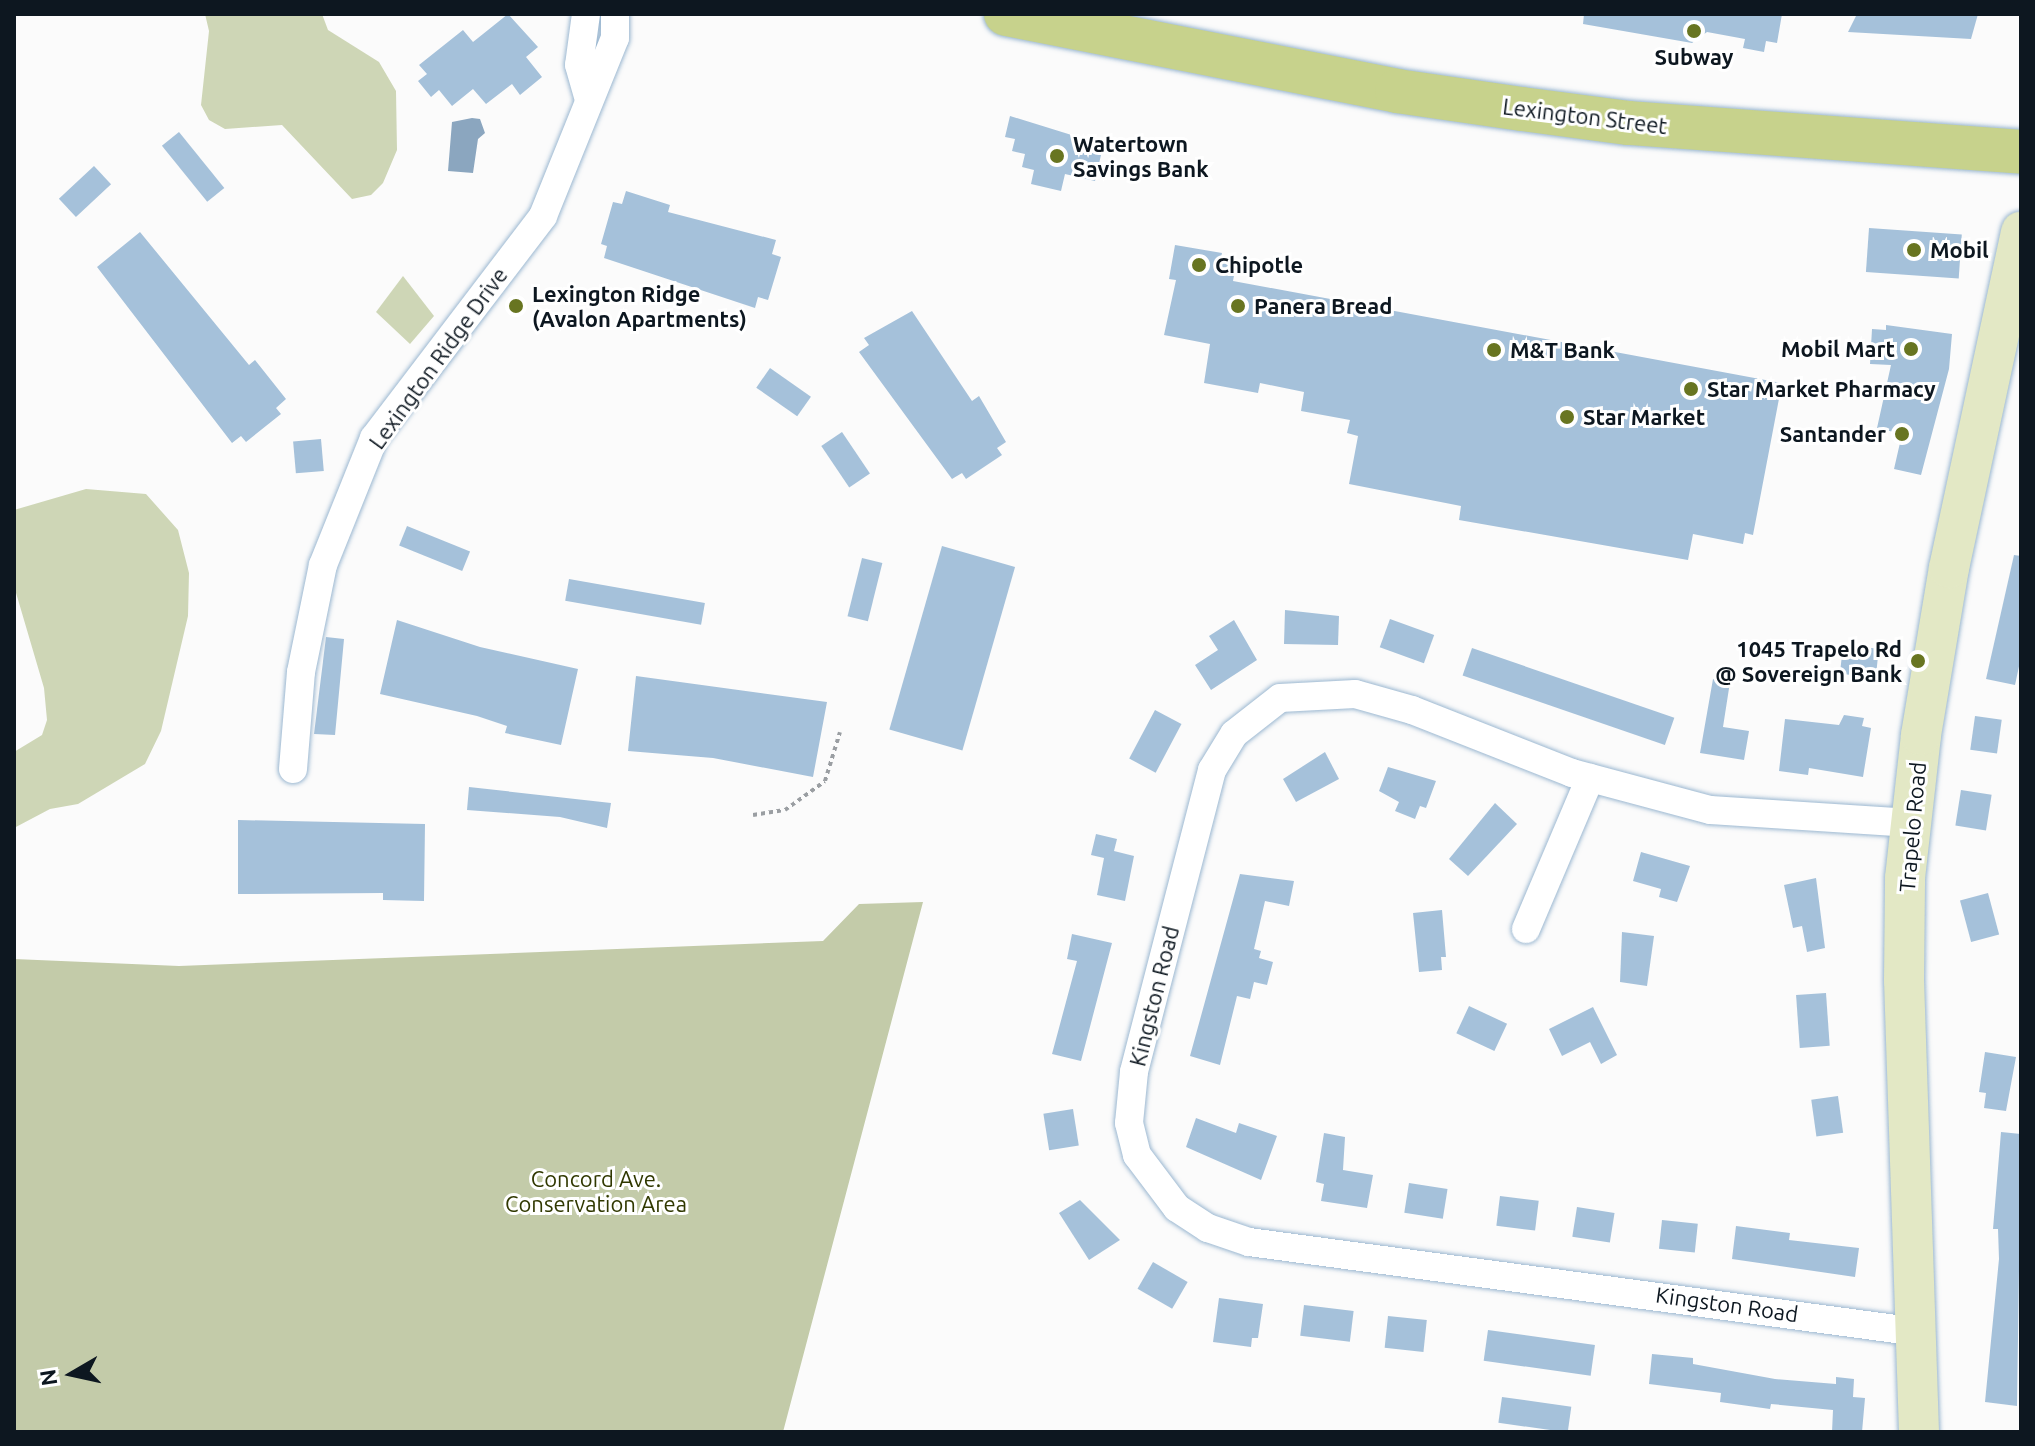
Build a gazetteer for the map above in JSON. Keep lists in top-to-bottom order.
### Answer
{
  "streets": {
    "main road": ["Lexington Street", "Trapelo Road"],
    "street": ["Lexington Ridge Drive", "Kingston Road"]
  },
  "crossings": [
    ["Trapelo Road", "Kingston Road"]
  ],
  "parks": ["Concord Ave. Conservation Area"],
  "places": [
    "Subway",
    "Watertown Savings Bank",
    "Mobil",
    "Chipotle",
    "Lexington Ridge (Avalon Apartments)",
    "Panera Bread",
    "Mobil Mart",
    "M&T Bank",
    "Star Market Pharmacy",
    "Star Market",
    "Santander",
    "1045 Trapelo Rd @ Sovereign Bank"
  ],
  "north": "left"
}
